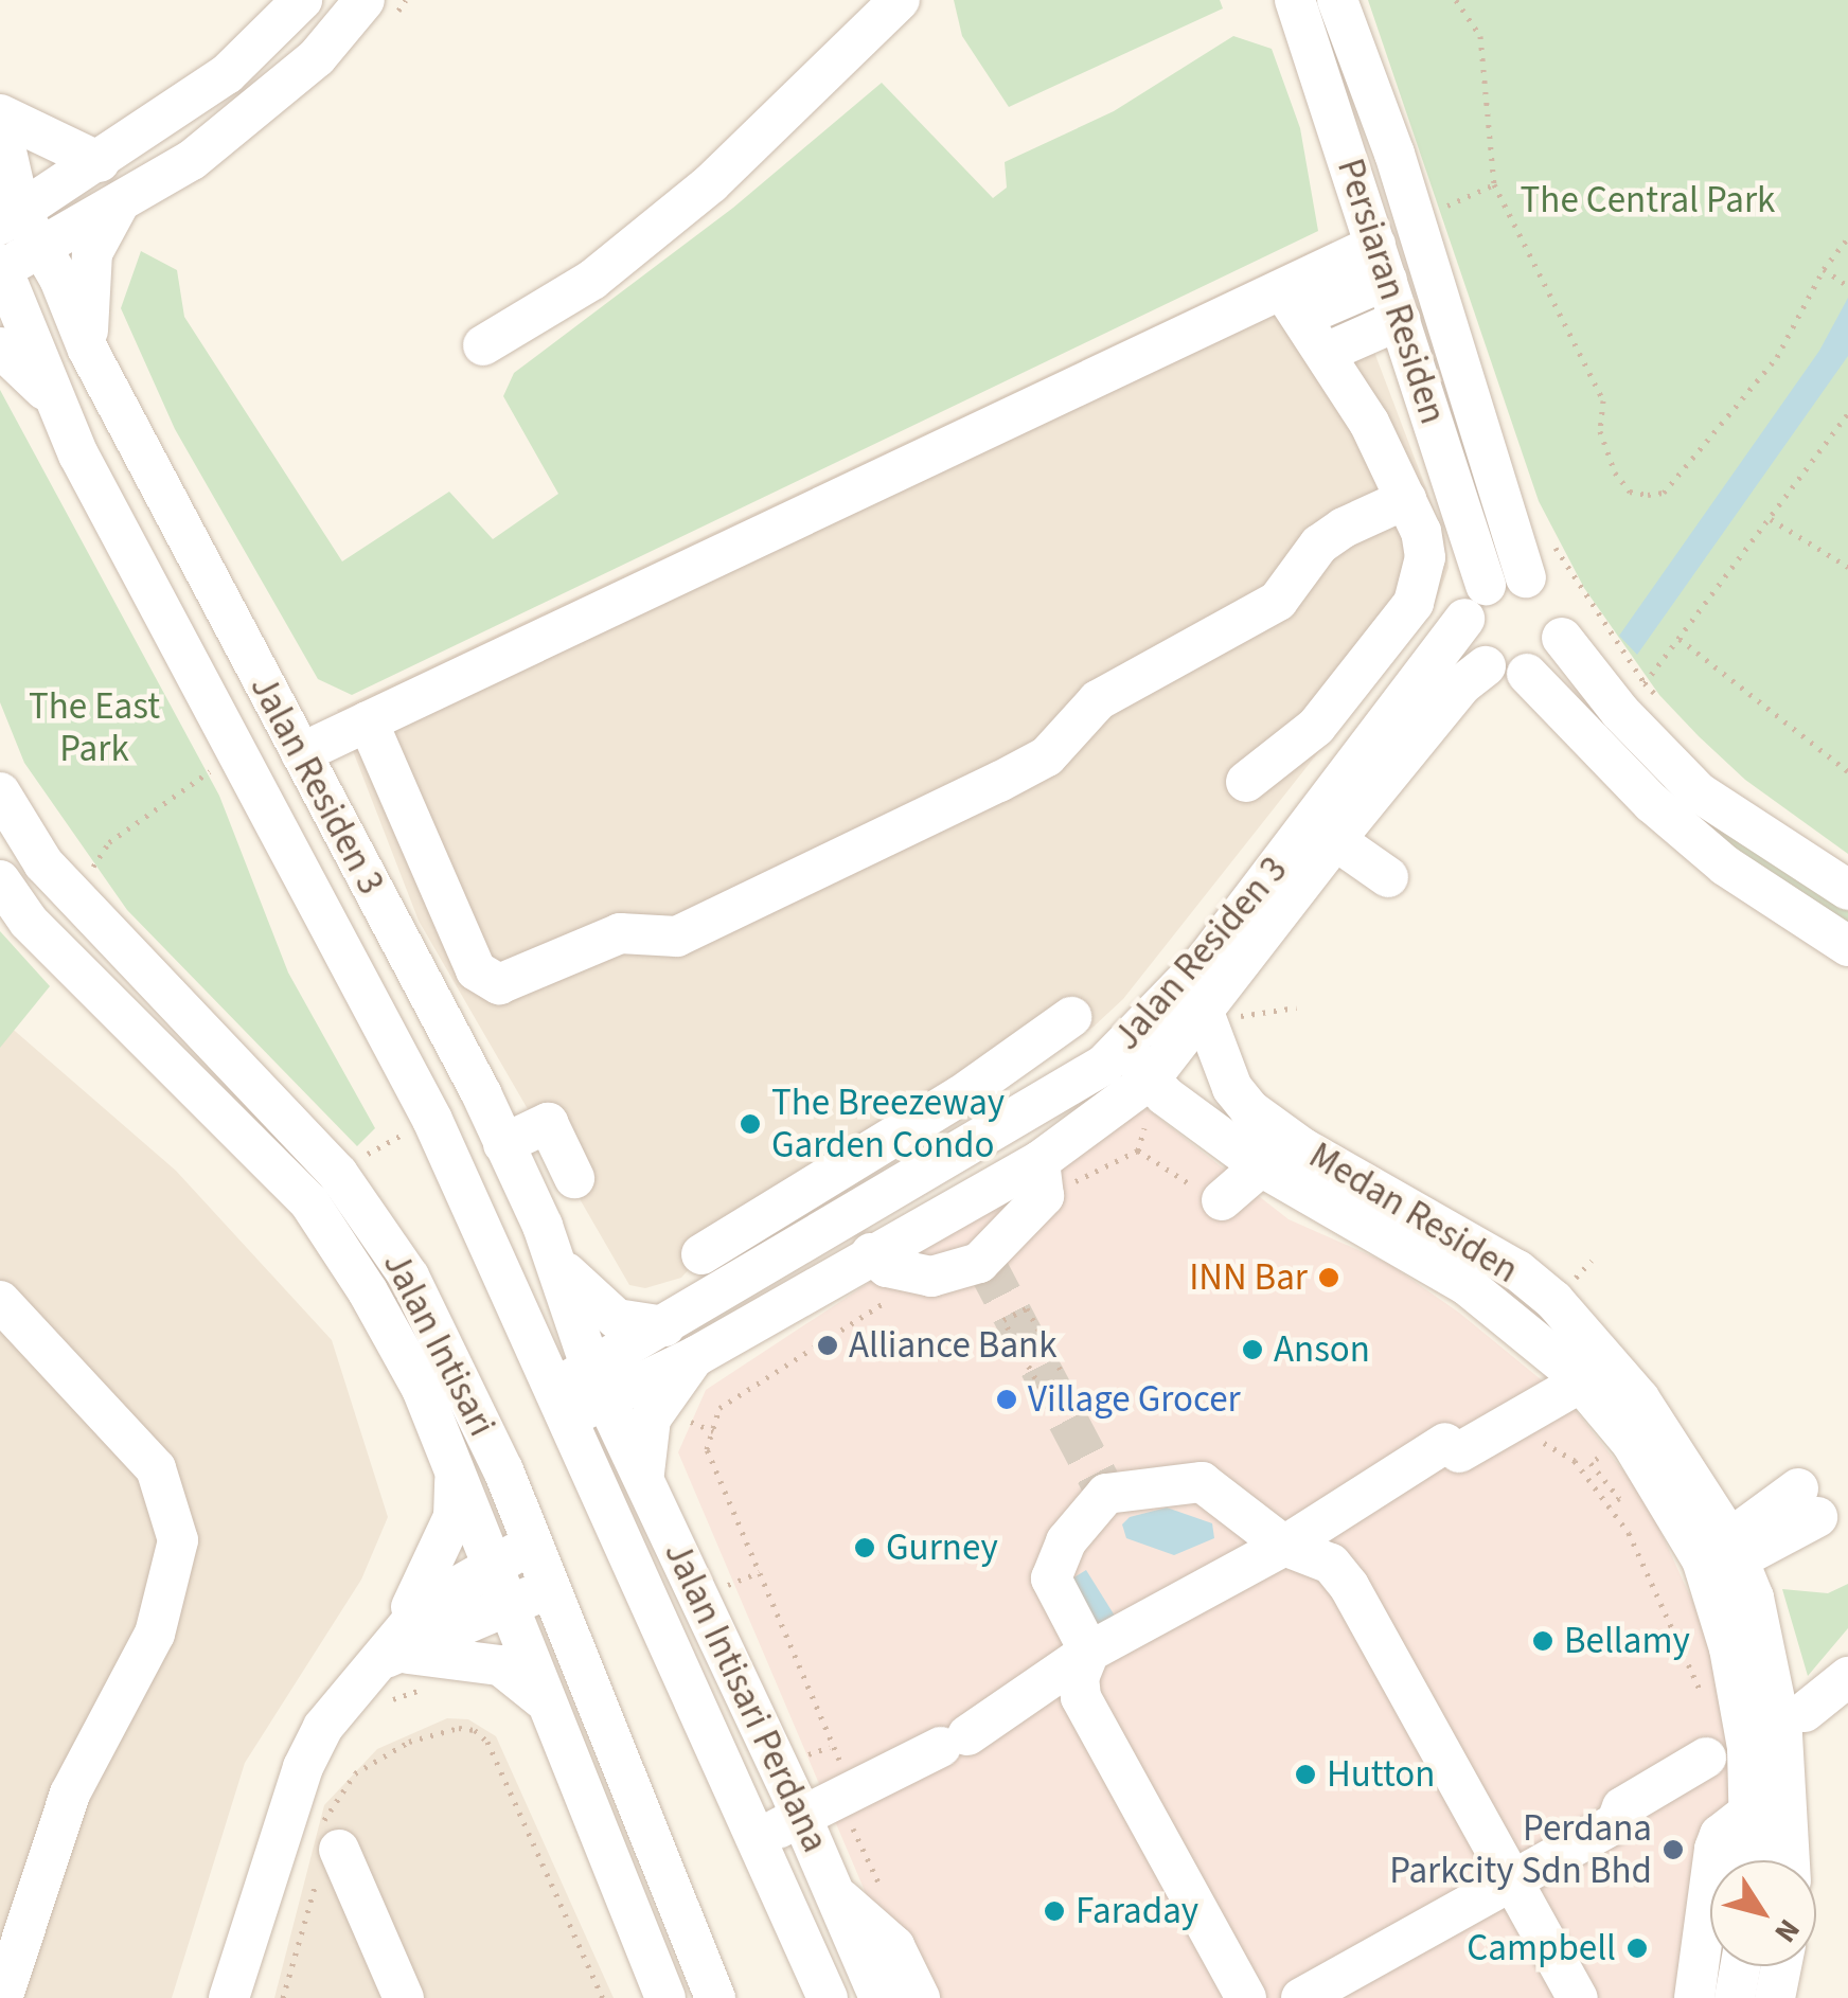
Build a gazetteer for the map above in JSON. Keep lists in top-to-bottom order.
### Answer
{
  "streets": {
    "street": [
      "Persiaran Residen",
      "Jalan Residen 3",
      "Medan Residen",
      "Jalan Intisari",
      "Jalan Intisari Perdana"
    ]
  },
  "crossings": [
    ["Persiaran Residen", "Jalan Residen 3"],
    ["Jalan Residen 3", "Medan Residen"],
    ["Jalan Residen 3", "Jalan Intisari Perdana"]
  ],
  "parks": ["The Central Park", "The East Park"],
  "places": [
    "The Breezeway Garden Condo",
    "INN Bar",
    "Alliance Bank",
    "Anson",
    "Village Grocer",
    "Gurney",
    "Bellamy",
    "Hutton",
    "Perdana Parkcity Sdn Bhd",
    "Faraday",
    "Campbell"
  ],
  "north": "bottom right"
}
